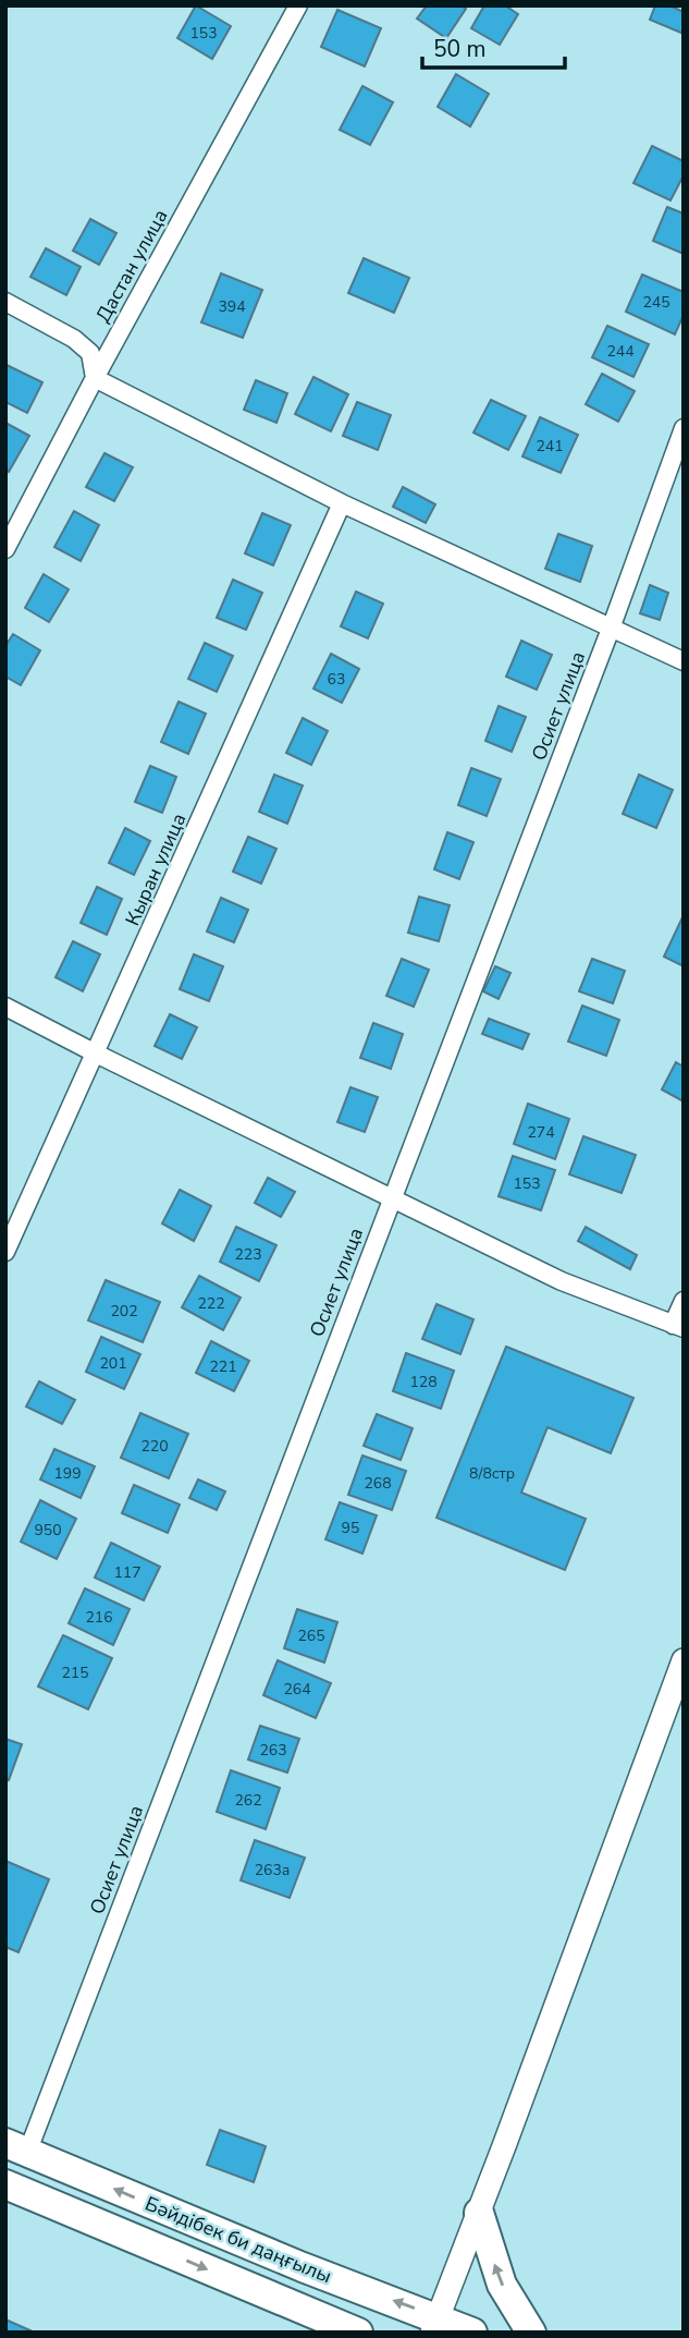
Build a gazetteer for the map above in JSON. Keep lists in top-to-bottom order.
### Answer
{
  "streets": {
    "main road": ["Бәйдібек би даңғылы"],
    "street": ["Дастан улица", "Осиет улица", "Кыран улица"]
  },
  "crossings": [
    ["Осиет улица", "Бәйдібек би даңғылы"]
  ],
  "house_numbers": [
    "153",
    "245",
    "394",
    "244",
    "241",
    "63",
    "274",
    "153",
    "223",
    "222",
    "202",
    "201",
    "221",
    "128",
    "220",
    "199",
    "8/8стр",
    "268",
    "95",
    "950",
    "117",
    "216",
    "265",
    "215",
    "264",
    "263",
    "262",
    "263а"
  ],
  "scale_bar": "50 m"
}
